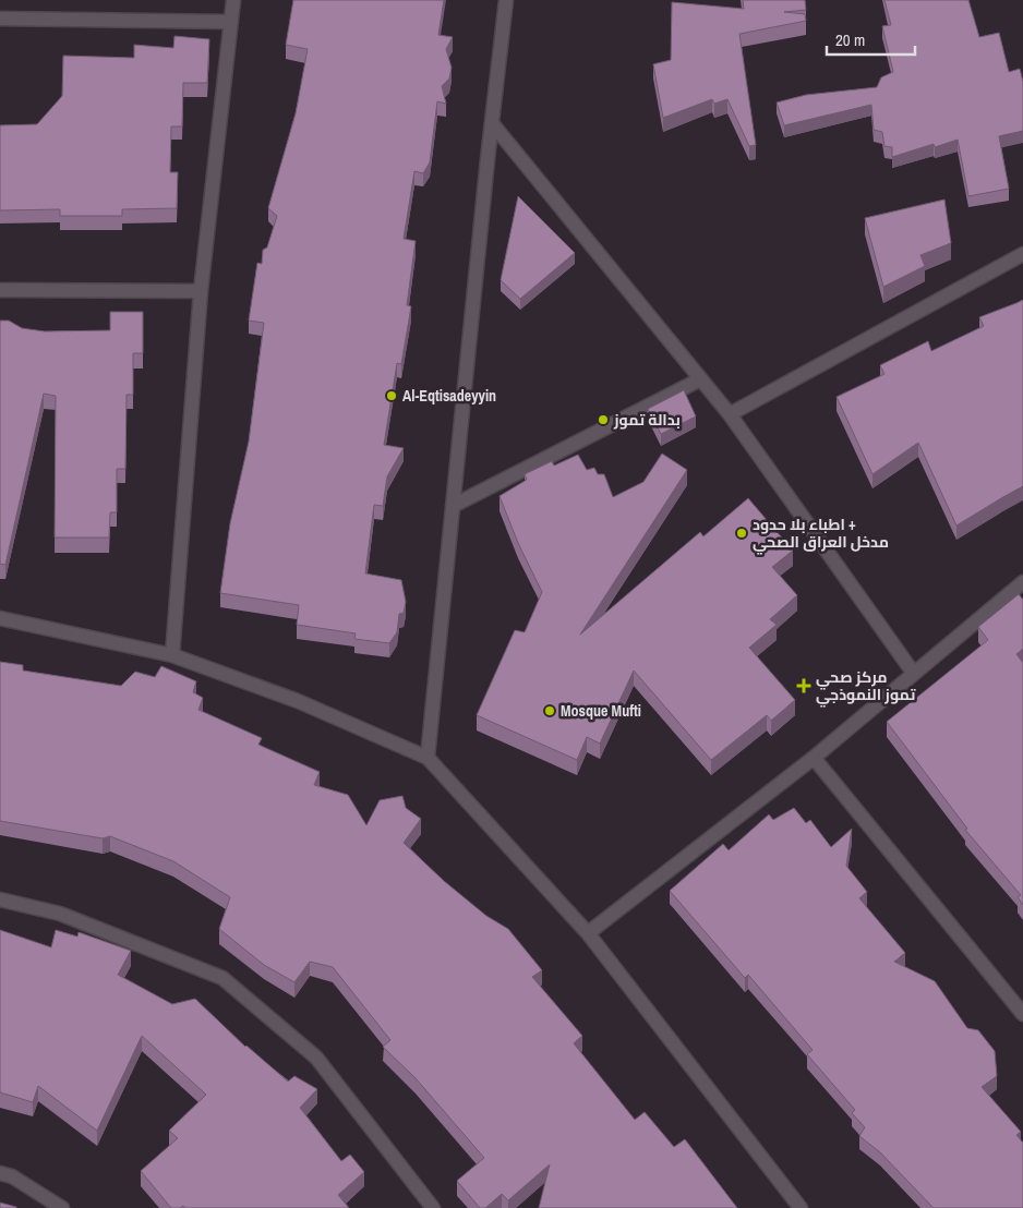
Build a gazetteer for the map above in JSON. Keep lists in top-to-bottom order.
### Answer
{
  "places": {
    "other": [
      "Al-Eqtisadeyyin",
      "بدالة تموز",
      "اطباء بلا حدود + مدخل العراق الصحي",
      "Mosque Mufti"
    ],
    "health": ["مركز صحي تموز النموذجي"]
  },
  "scale_bar": "20 m"
}
